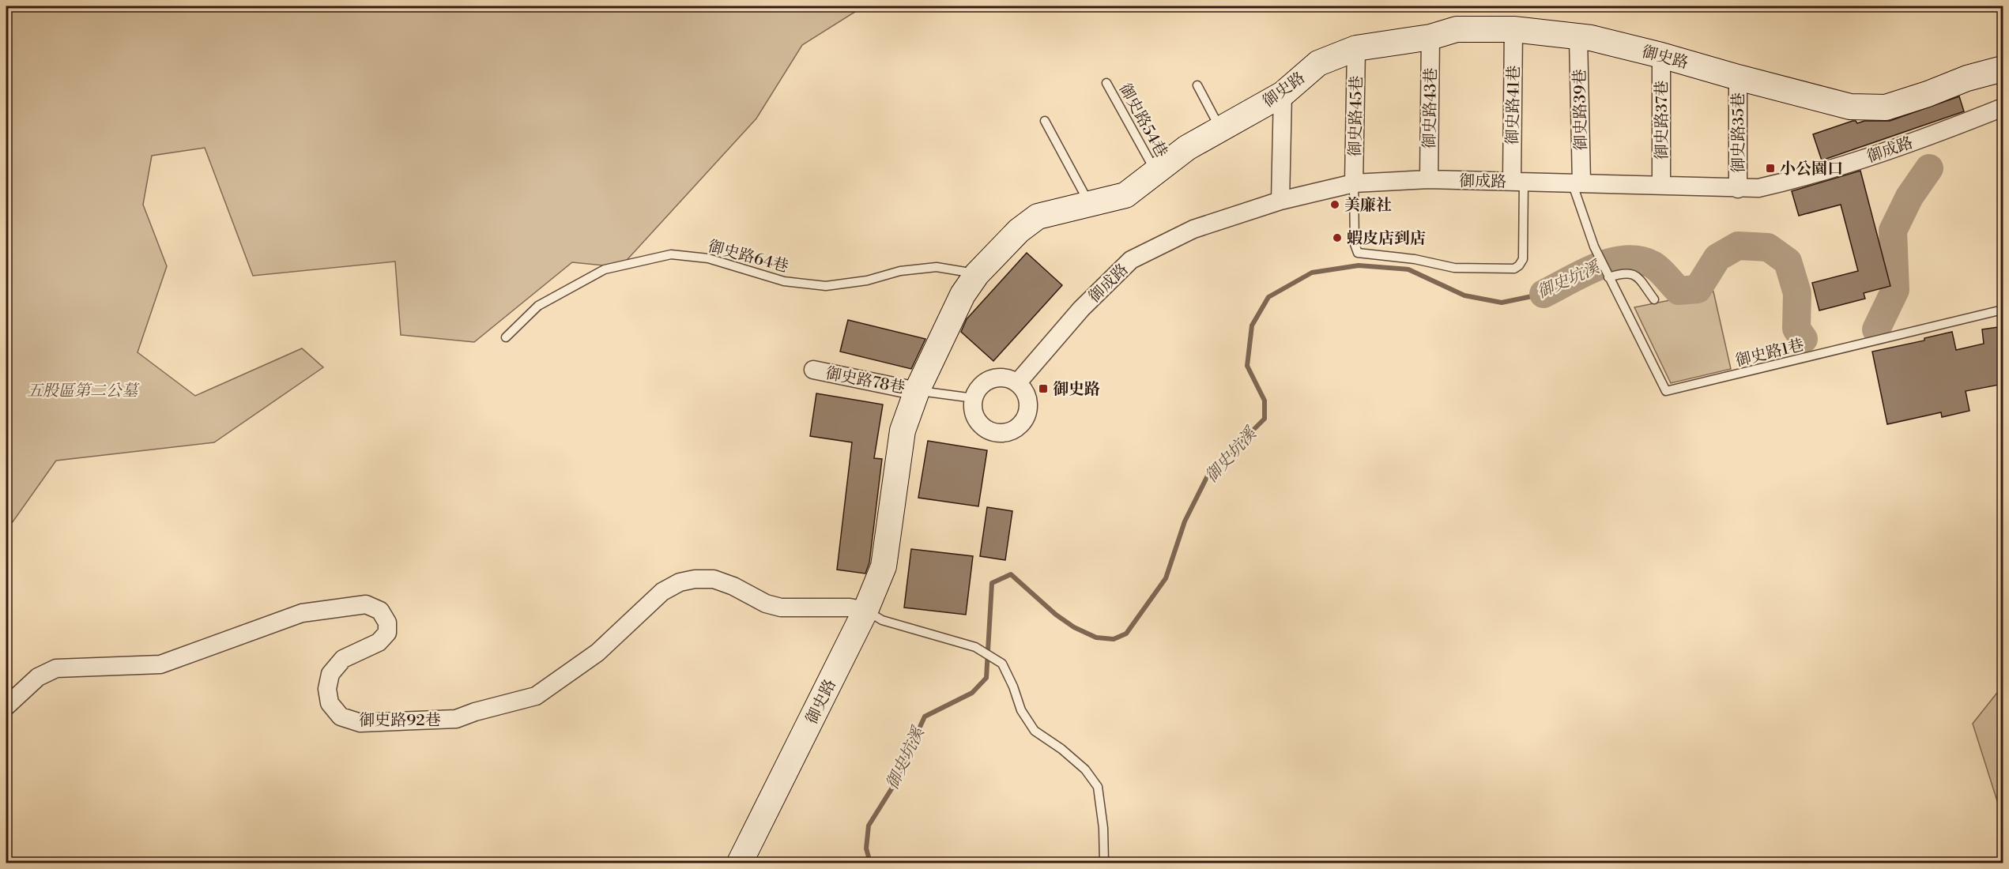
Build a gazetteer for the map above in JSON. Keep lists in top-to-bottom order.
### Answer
{
  "streets": {
    "street": [
      "御史路",
      "御史路41巷",
      "御史路43巷",
      "御史路39巷",
      "御史路45巷",
      "御史路37巷",
      "御史路35巷",
      "御成路",
      "御史路78巷",
      "御史路92巷"
    ],
    "lane": ["御史路54巷", "御史路64巷", "御史路1巷"]
  },
  "crossings": [
    ["御史路", "御史路41巷"],
    ["御史路", "御史路43巷"],
    ["御史路", "御史路39巷"],
    ["御史路", "御史路45巷"],
    ["御史路", "御史路54巷"],
    ["御史路", "御史路37巷"],
    ["御史路", "御史路35巷"],
    ["御史路", "御史路64巷"],
    ["御史路", "御史路78巷"],
    ["御史路", "御史路92巷"],
    ["御史路41巷", "御成路"],
    ["御史路43巷", "御成路"],
    ["御史路39巷", "御成路"],
    ["御史路45巷", "御成路"],
    ["御史路37巷", "御成路"],
    ["御史路35巷", "御成路"]
  ],
  "water": ["御史坑溪"],
  "parks": ["五股區第二公墓"],
  "places": {
    "transit": ["小公園口", "御史路"],
    "other": ["美廉社", "蝦皮店到店"]
  }
}
